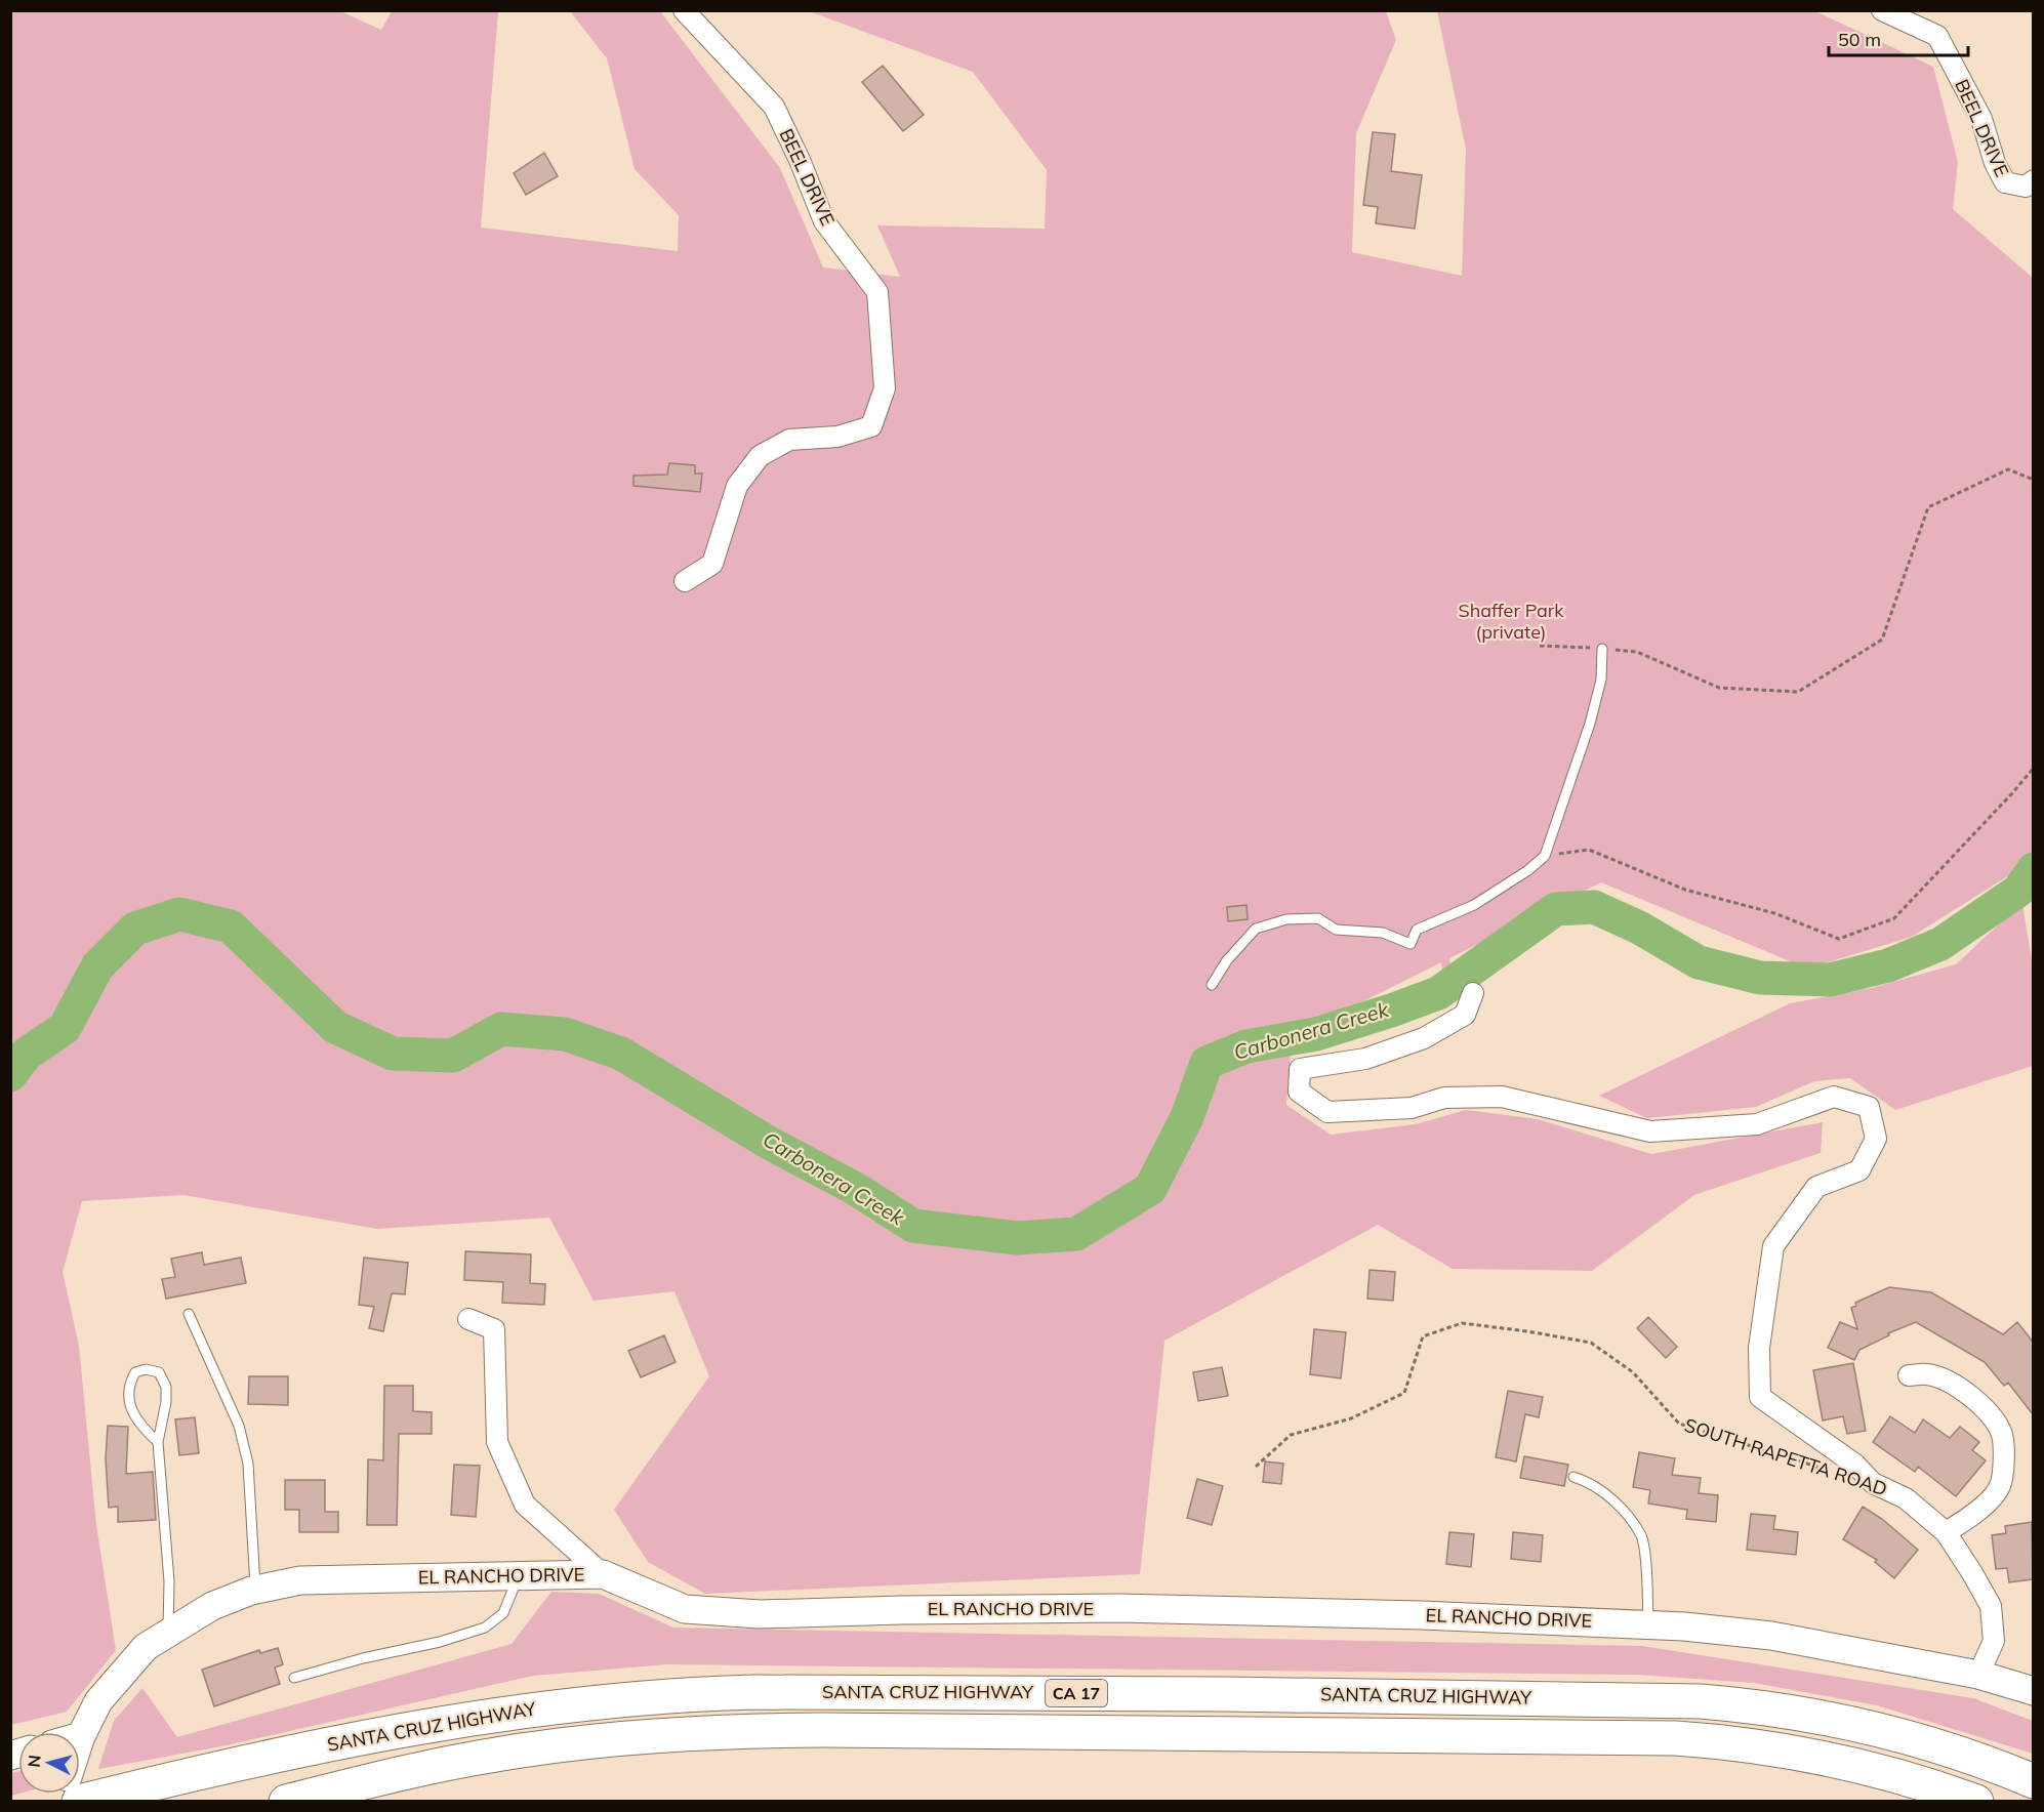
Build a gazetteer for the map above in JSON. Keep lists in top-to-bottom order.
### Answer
{
  "streets": {
    "highway": ["SANTA CRUZ HIGHWAY", "CA 17"],
    "street": ["BEEL DRIVE", "SOUTH RAPETTA ROAD", "EL RANCHO DRIVE"]
  },
  "crossings": [
    ["SOUTH RAPETTA ROAD", "EL RANCHO DRIVE"]
  ],
  "water": ["Carbonera Creek"],
  "parks": ["Shaffer Park (private)"],
  "scale_bar": "50 m",
  "north": "left"
}
